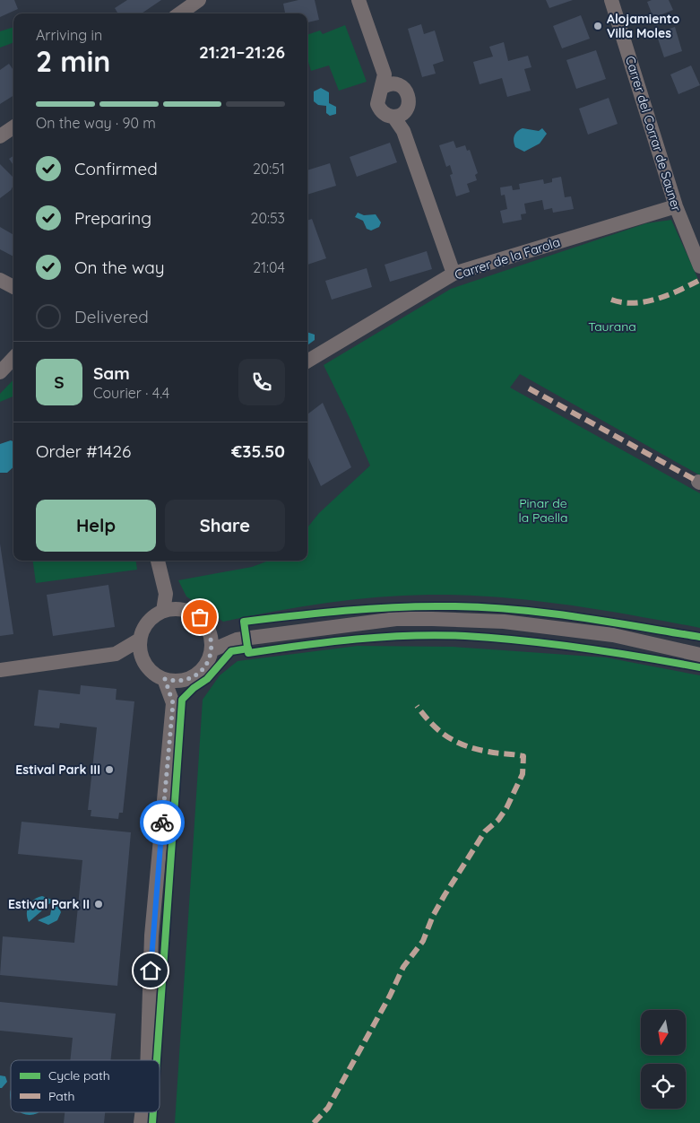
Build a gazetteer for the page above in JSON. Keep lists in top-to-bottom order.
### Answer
{
  "streets": {
    "street": ["Carrer del Corrar de Sauner", "Carrer de la Farola"]
  },
  "crossings": [
    ["Carrer del Corrar de Sauner", "Carrer de la Farola"]
  ],
  "parks": ["Taurana", "Pinar de la Paella"],
  "places": ["Alojamiento Villa Moles", "Estival Park III", "Estival Park II"],
  "legend": ["Cycle path", "Path"],
  "north": "bottom",
  "page": {
    "heading": ["2 min", "Arriving in", "21:21–21:26"],
    "panel": [
      "Sam",
      "Courier · 4.4",
      "Order #1426",
      "€35.50"
    ],
    "bar": "On the way · 90 m",
    "list": [
      ["Confirmed", "20:51"],
      ["Preparing", "20:53"],
      ["On the way", "21:04"],
      "Delivered"
    ],
    "round": "S",
    "buttons": ["Help", "Share"]
  }
}
